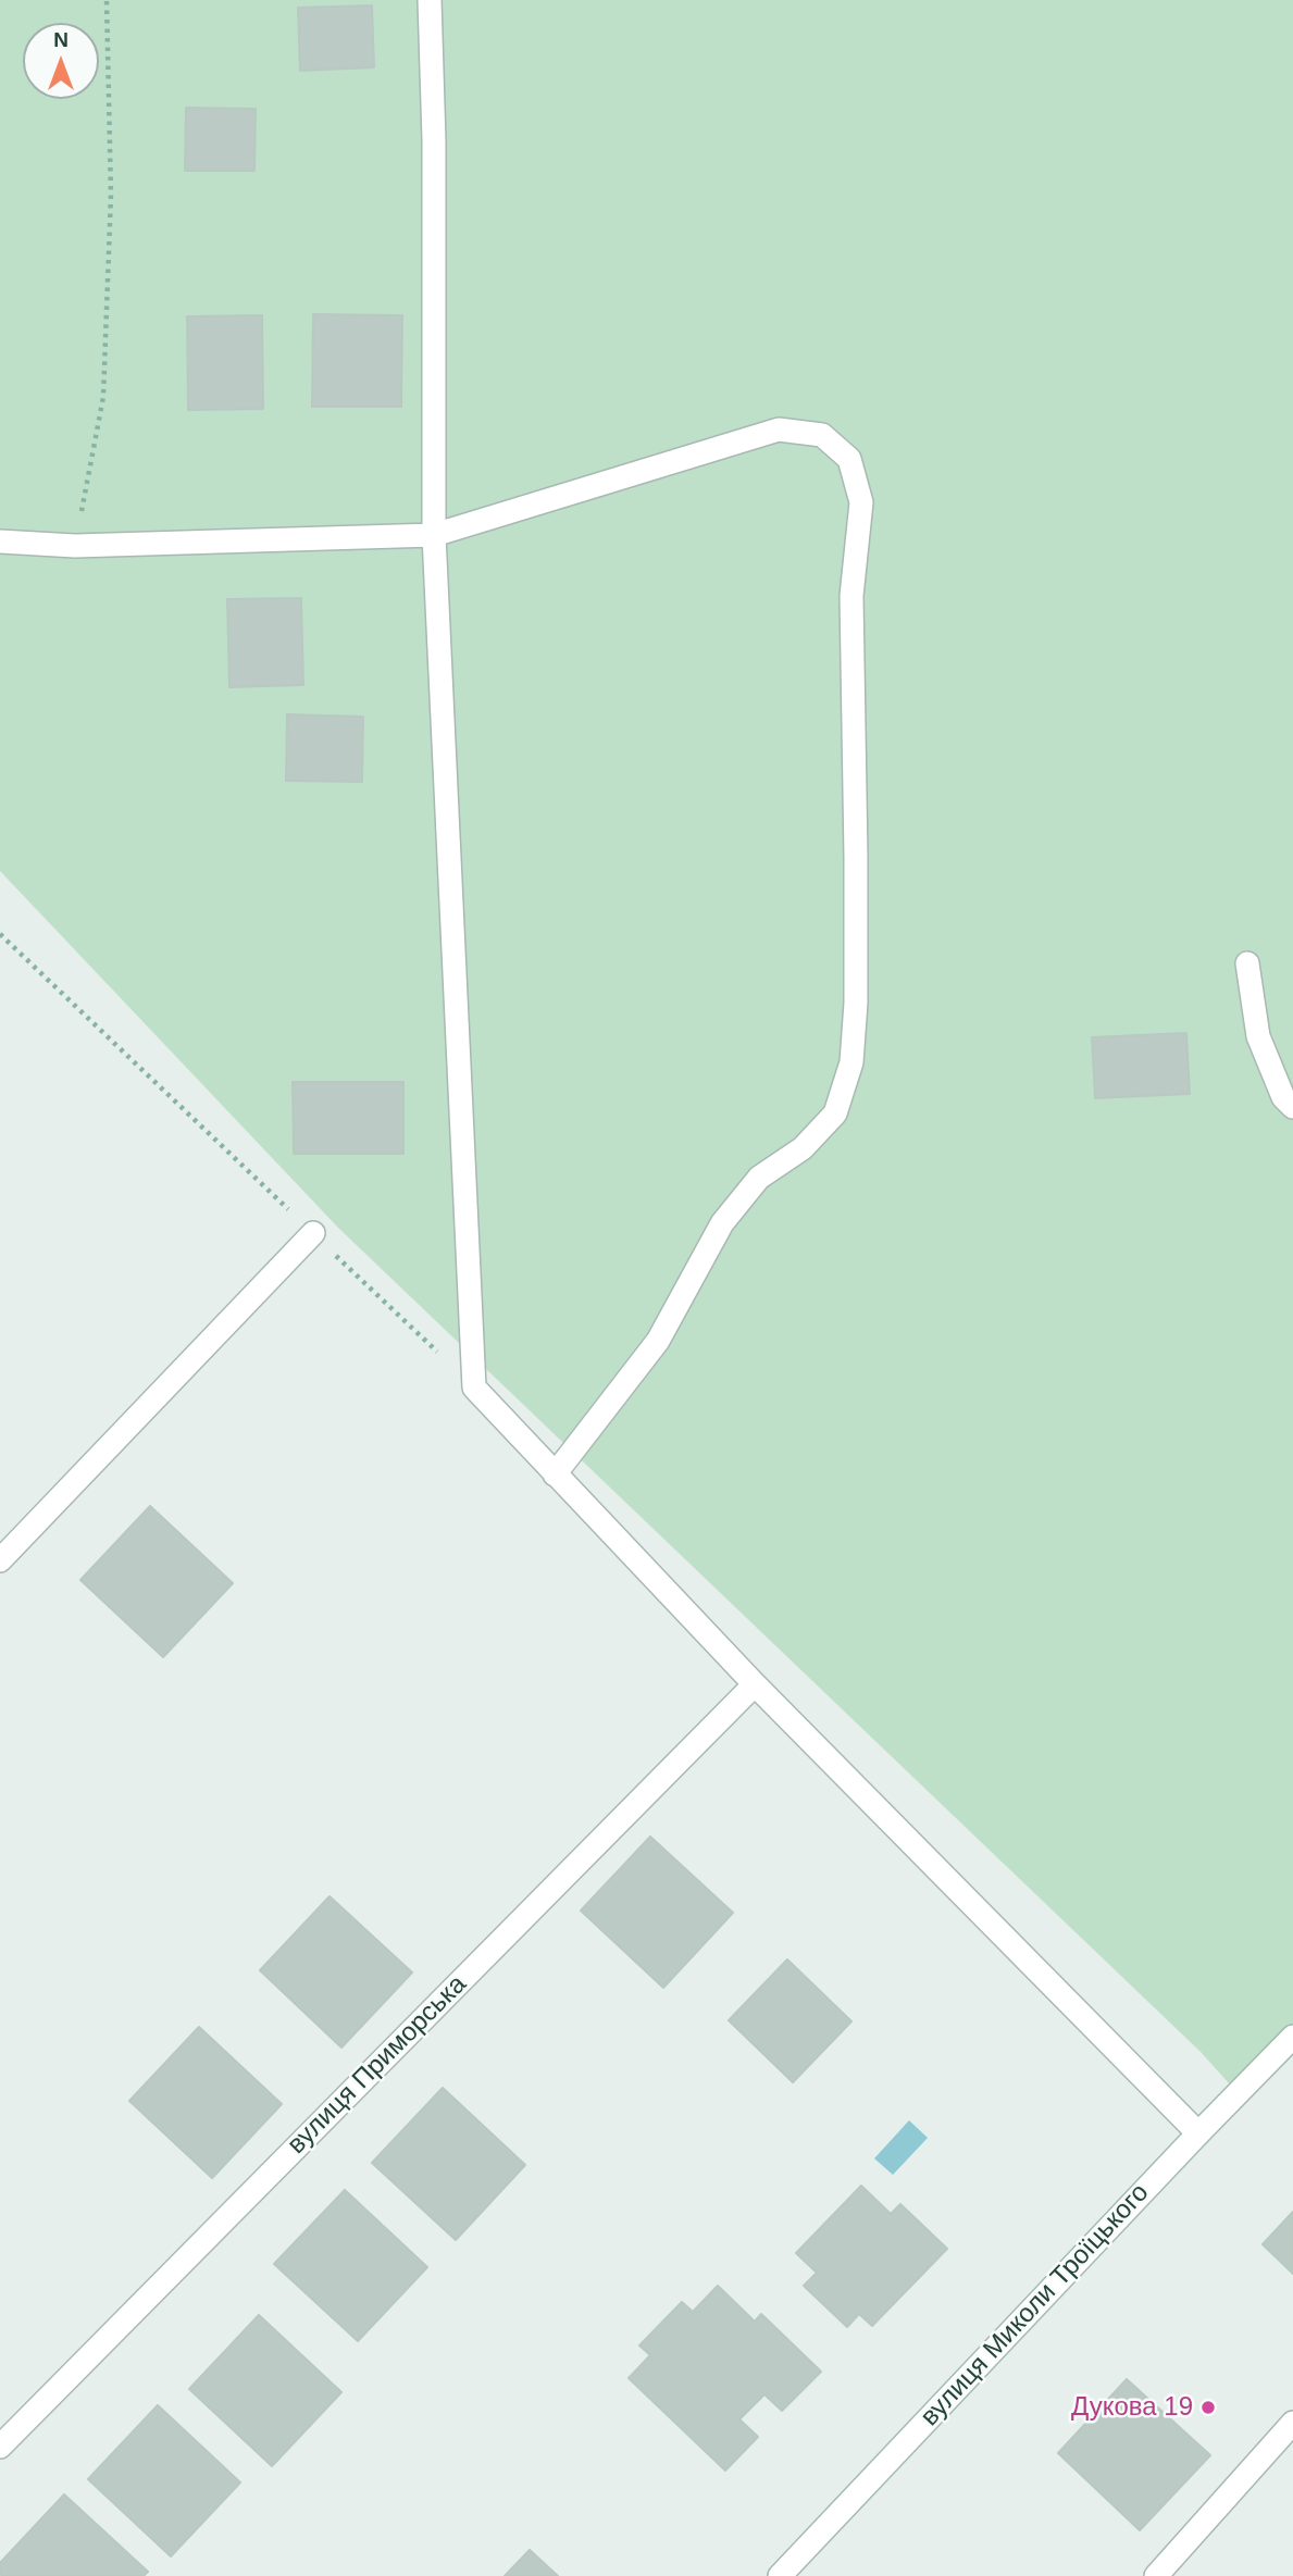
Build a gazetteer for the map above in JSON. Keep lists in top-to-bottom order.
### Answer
{
  "streets": {
    "street": ["вулиця Приморська", "вулиця Миколи Троїцького"]
  },
  "places": ["Дукова 19"],
  "north": "top"
}
